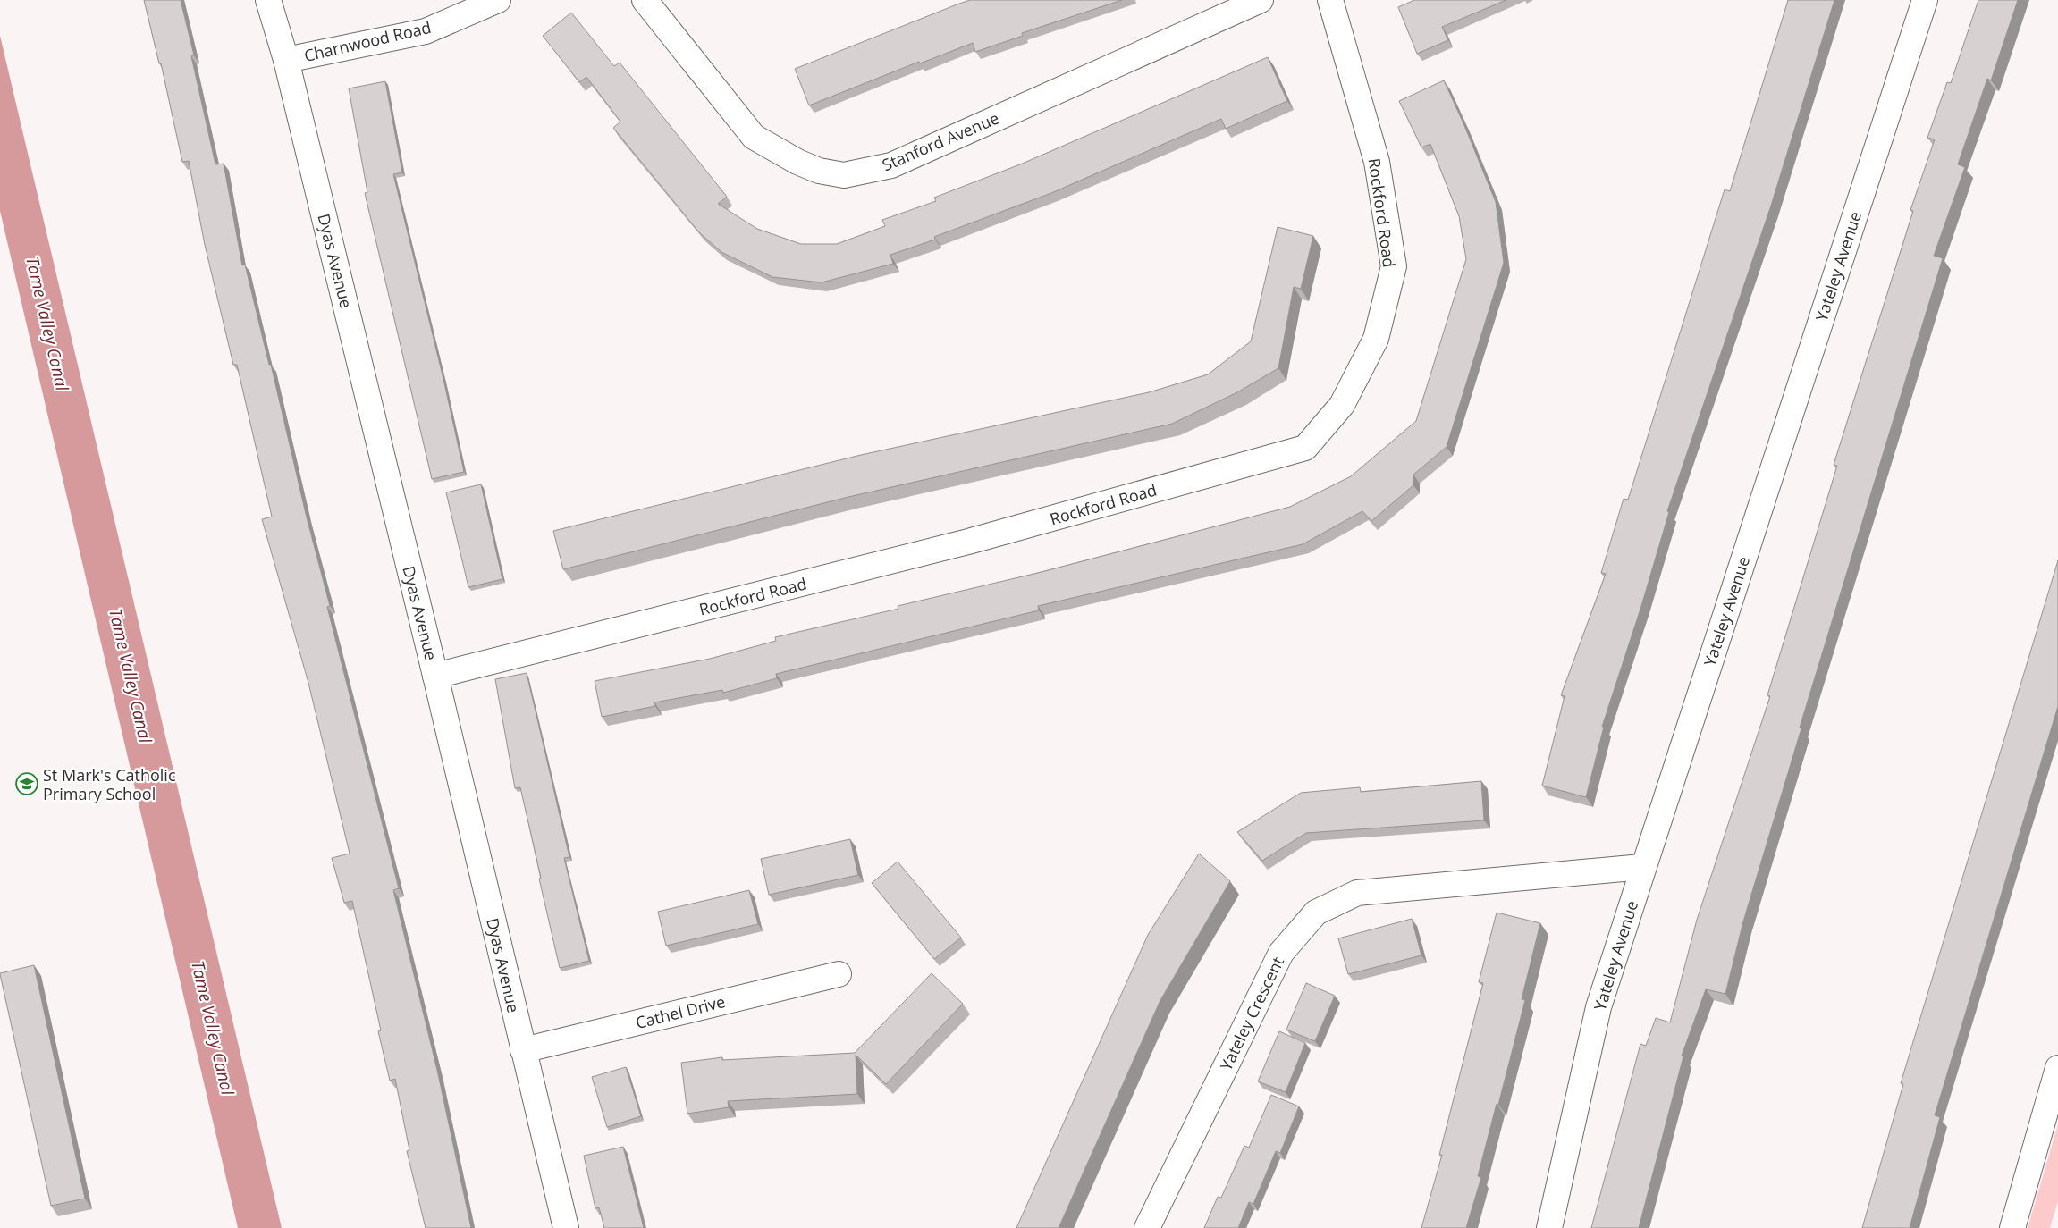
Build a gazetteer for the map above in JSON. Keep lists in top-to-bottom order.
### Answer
{
  "streets": {
    "main road": [
      "Charnwood Road",
      "Stanford Avenue",
      "Rockford Road",
      "Dyas Avenue",
      "Yateley Avenue",
      "Cathel Drive",
      "Yateley Crescent"
    ]
  },
  "crossings": [
    ["Charnwood Road", "Dyas Avenue"],
    ["Rockford Road", "Dyas Avenue"],
    ["Dyas Avenue", "Cathel Drive"],
    ["Yateley Avenue", "Yateley Crescent"]
  ],
  "water": ["Tame Valley Canal"],
  "places": {
    "school or university": ["St Mark's Catholic Primary School"]
  }
}
